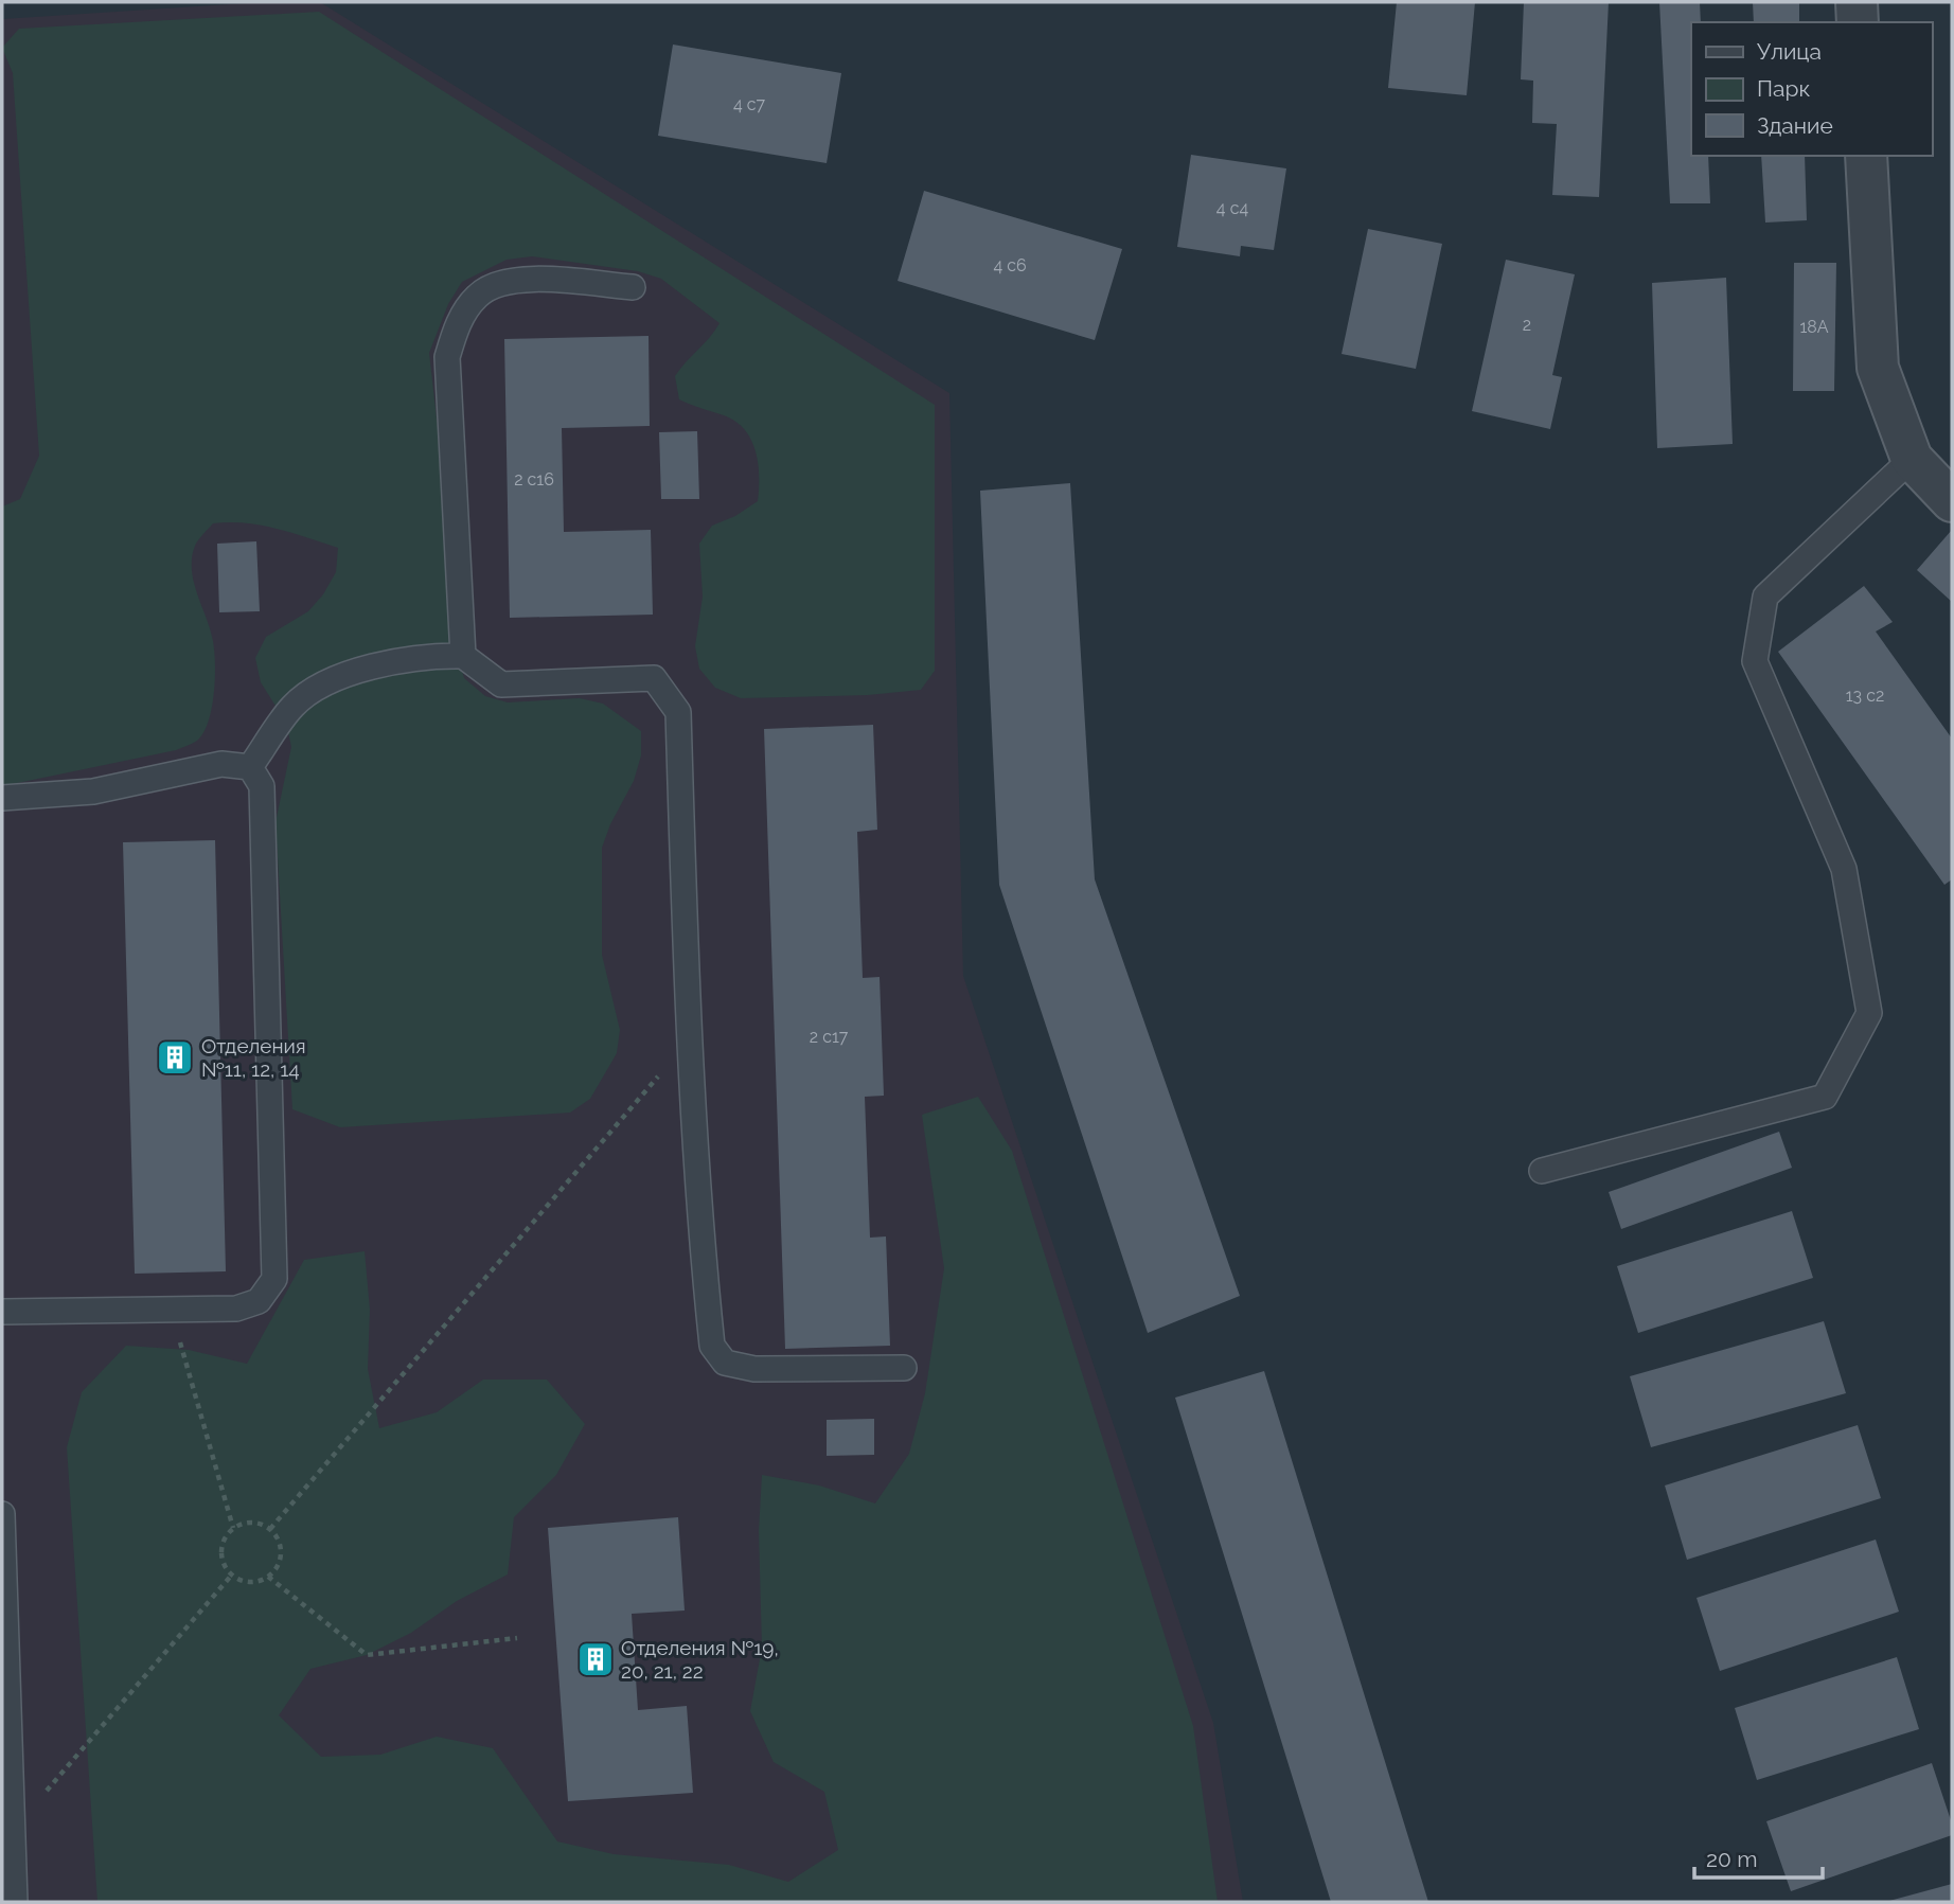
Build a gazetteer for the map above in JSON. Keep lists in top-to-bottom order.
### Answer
{
  "places": {
    "building": ["Отделения №11, 12, 14", "Отделения №19, 20, 21, 22"]
  },
  "house_numbers": [
    "4 с7",
    "4 с4",
    "4 с6",
    "2",
    "18А",
    "2 с16",
    "13 с2",
    "2 с17"
  ],
  "legend": ["Улица", "Парк", "Здание"],
  "scale_bar": "20 m"
}
